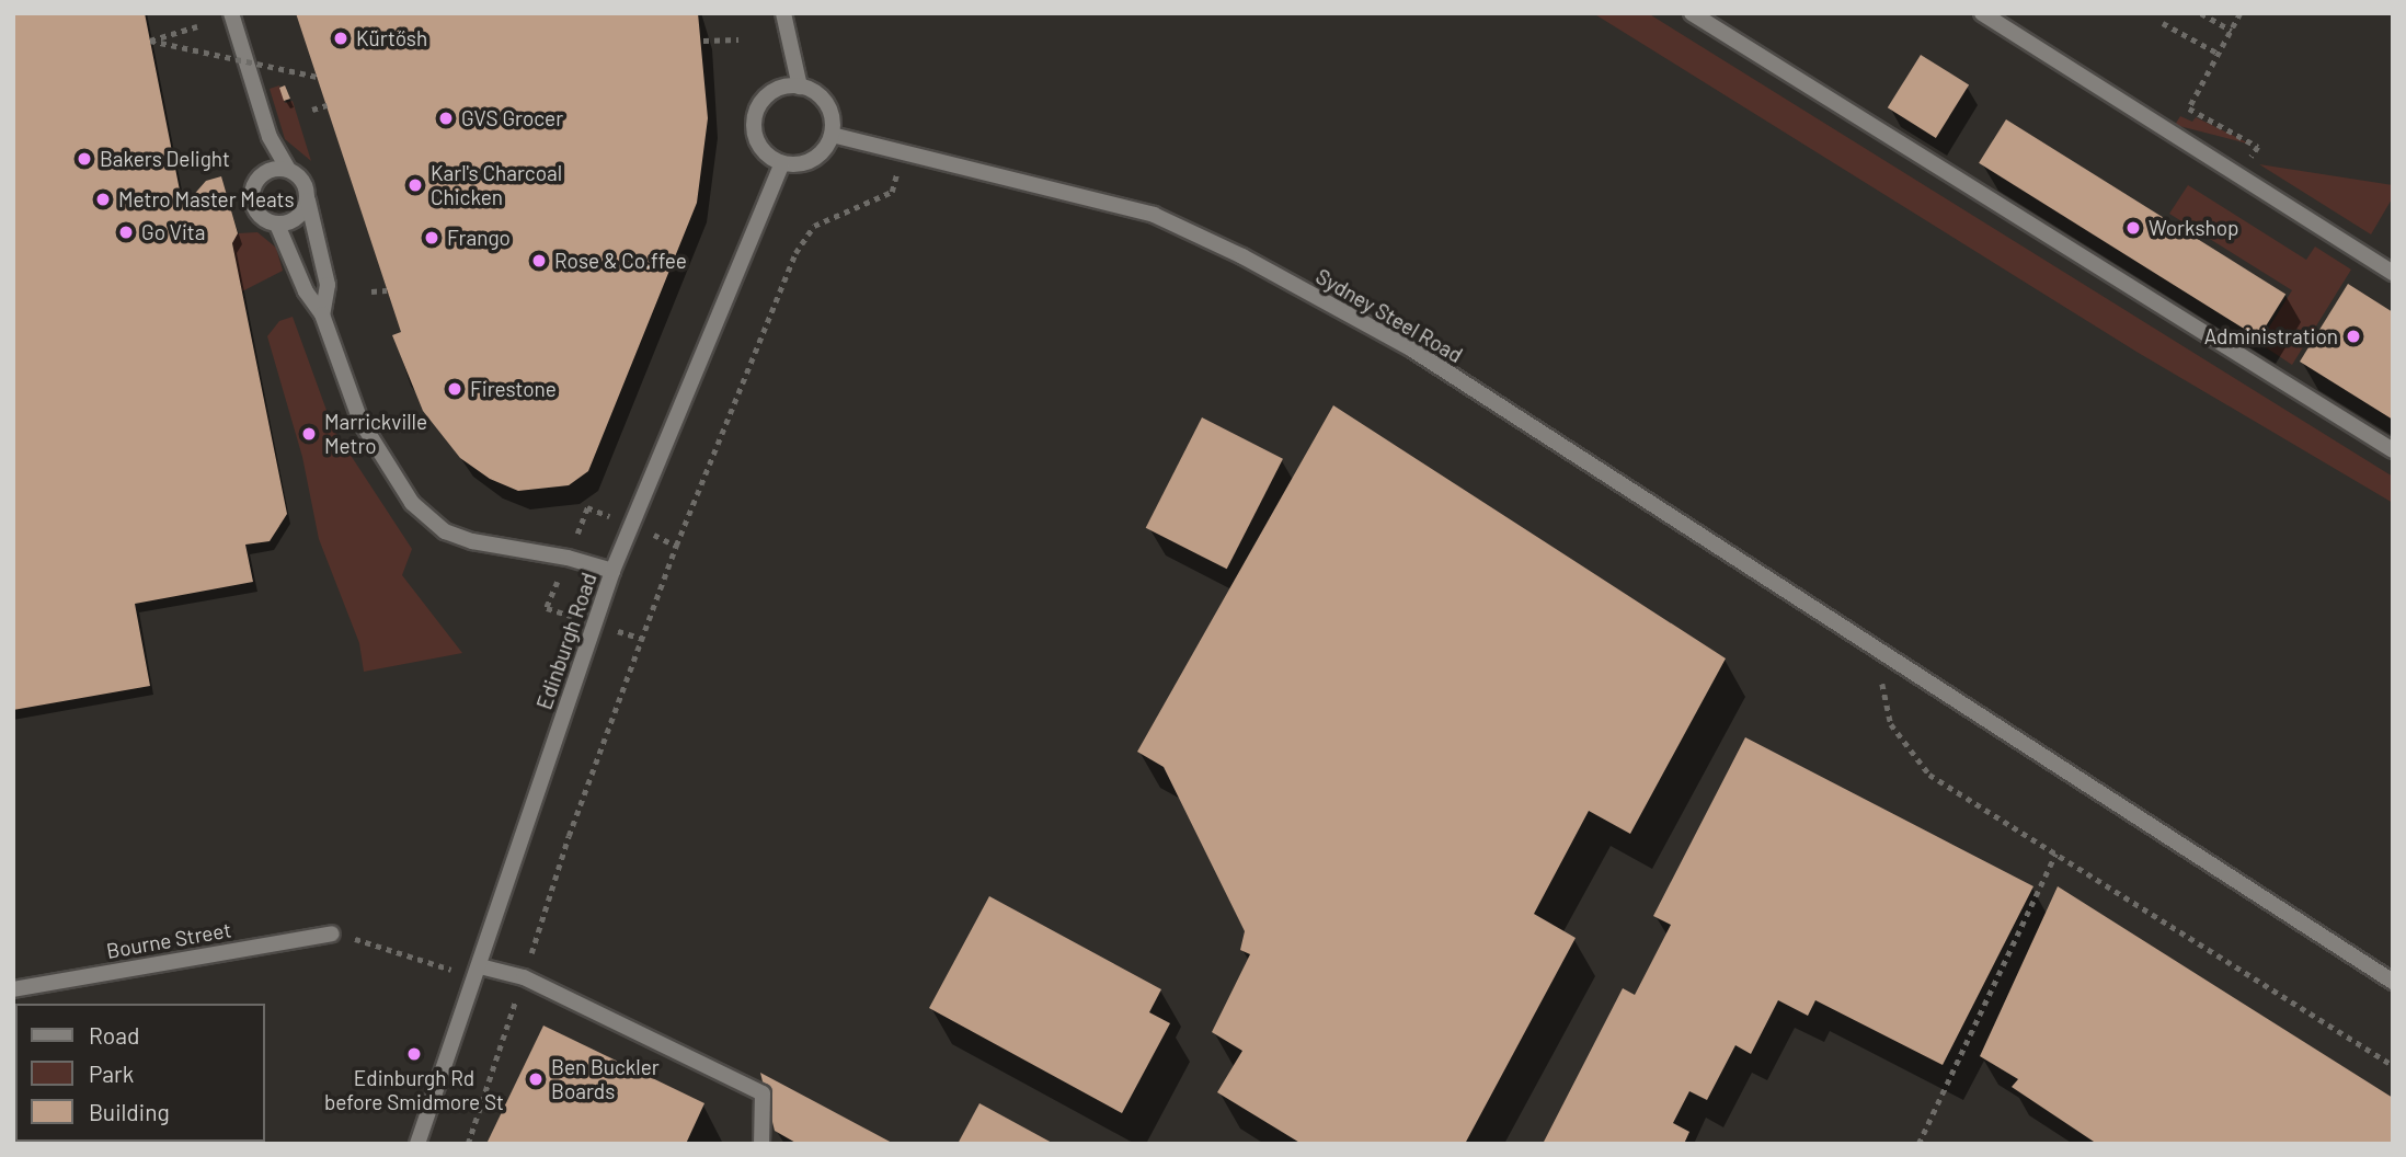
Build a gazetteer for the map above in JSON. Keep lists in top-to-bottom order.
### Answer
{
  "streets": {
    "street": ["Sydney Steel Road", "Edinburgh Road", "Bourne Street"]
  },
  "crossings": [
    ["Sydney Steel Road", "Edinburgh Road"]
  ],
  "places": [
    "Kürtősh",
    "GVS Grocer",
    "Bakers Delight",
    "Karl's Charcoal Chicken",
    "Metro Master Meats",
    "Workshop",
    "Go Vita",
    "Frango",
    "Rose & Co.ffee",
    "Administration",
    "Firestone",
    "Marrickville Metro",
    "Edinburgh Rd before Smidmore St",
    "Ben Buckler Boards"
  ],
  "legend": ["Road", "Park", "Building"]
}
